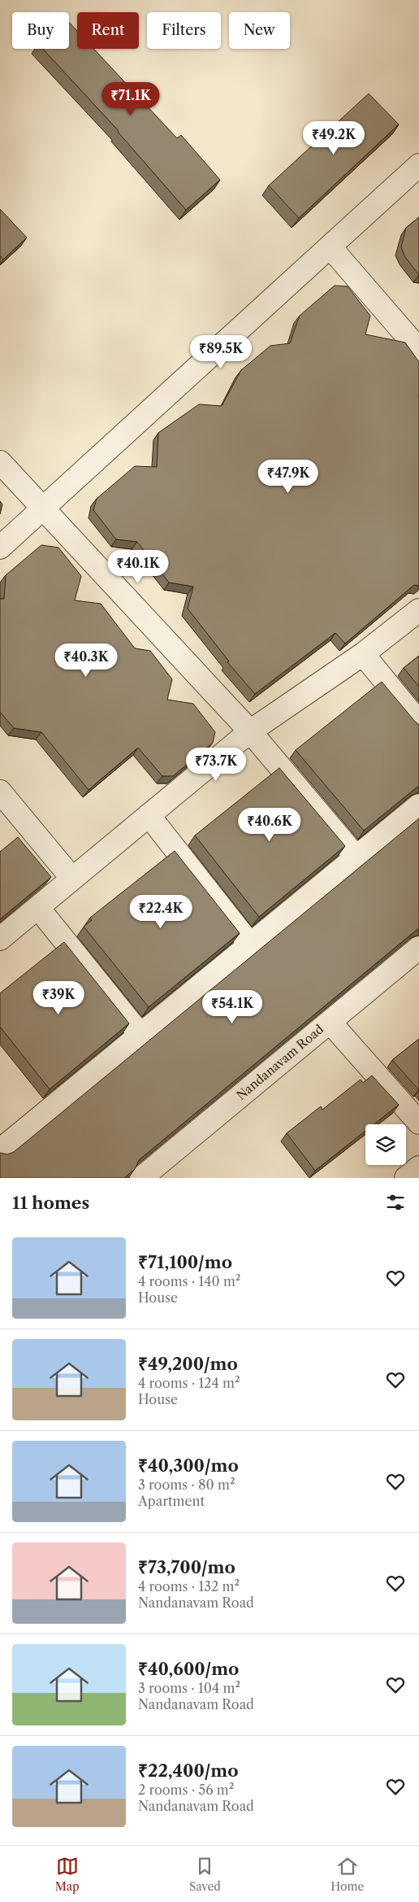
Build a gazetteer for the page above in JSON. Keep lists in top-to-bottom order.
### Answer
{
  "streets": {
    "street": ["Nandanavam Road"]
  },
  "page": {
    "chip": [
      "Buy",
      "Rent",
      "Filters",
      "New"
    ],
    "price": [
      "₹71.1K",
      "₹49.2K",
      "₹89.5K",
      "₹47.9K",
      "₹40.1K",
      "₹40.3K",
      "₹73.7K",
      "₹40.6K",
      "₹22.4K",
      "₹39K",
      "₹54.1K"
    ],
    "heading": "11 homes",
    "list": [
      {
        "name": "₹71,100/mo",
        "note": "4 rooms · 140 m² · House"
      },
      {
        "name": "₹49,200/mo",
        "note": "4 rooms · 124 m² · House"
      },
      {
        "name": "₹40,300/mo",
        "note": "3 rooms · 80 m² · Apartment"
      },
      {
        "name": "₹73,700/mo",
        "note": "4 rooms · 132 m² · Nandanavam Road"
      },
      {
        "name": "₹40,600/mo",
        "note": "3 rooms · 104 m² · Nandanavam Road"
      },
      {
        "name": "₹22,400/mo",
        "note": "2 rooms · 56 m² · Nandanavam Road"
      }
    ],
    "tabs": ["Map", "Saved", "Home"]
  }
}
